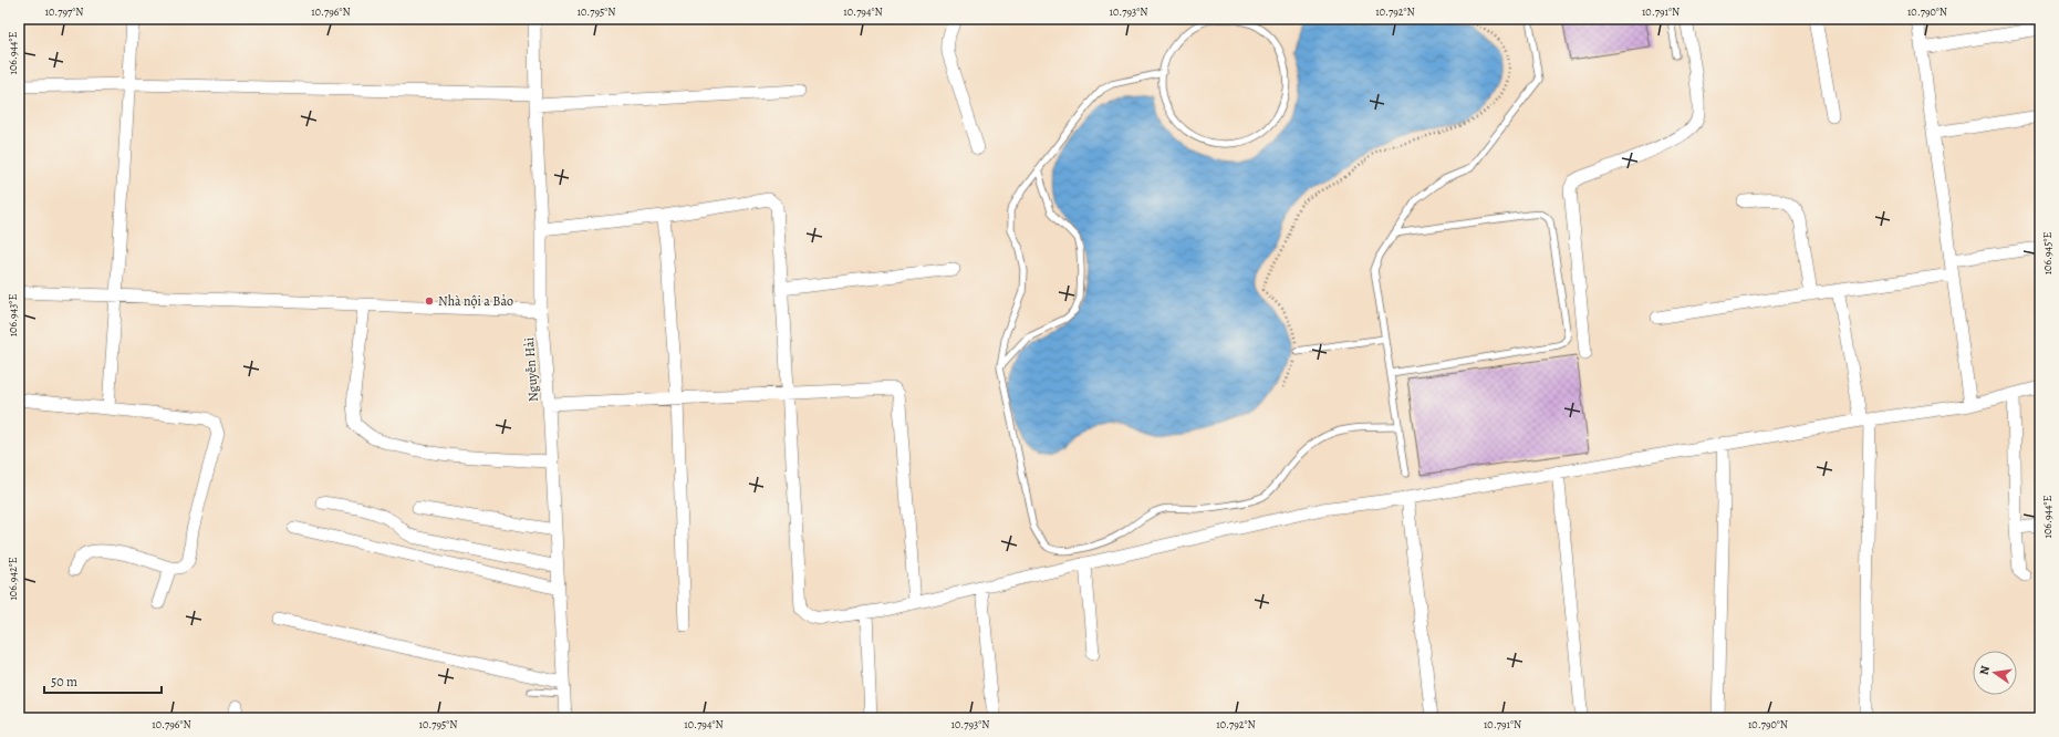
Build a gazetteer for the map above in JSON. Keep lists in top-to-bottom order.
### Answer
{
  "streets": {
    "street": ["Nguyễn Hải"]
  },
  "places": ["Nhà nội a Bảo"],
  "scale_bar": "50 m",
  "north": "left",
  "coordinates": [
    "10.797°N",
    "10.796°N",
    "10.795°N",
    "10.794°N",
    "10.793°N",
    "10.792°N",
    "10.791°N",
    "10.790°N",
    "106.944°E",
    "106.945°E",
    "106.943°E",
    "106.942°E"
  ]
}
